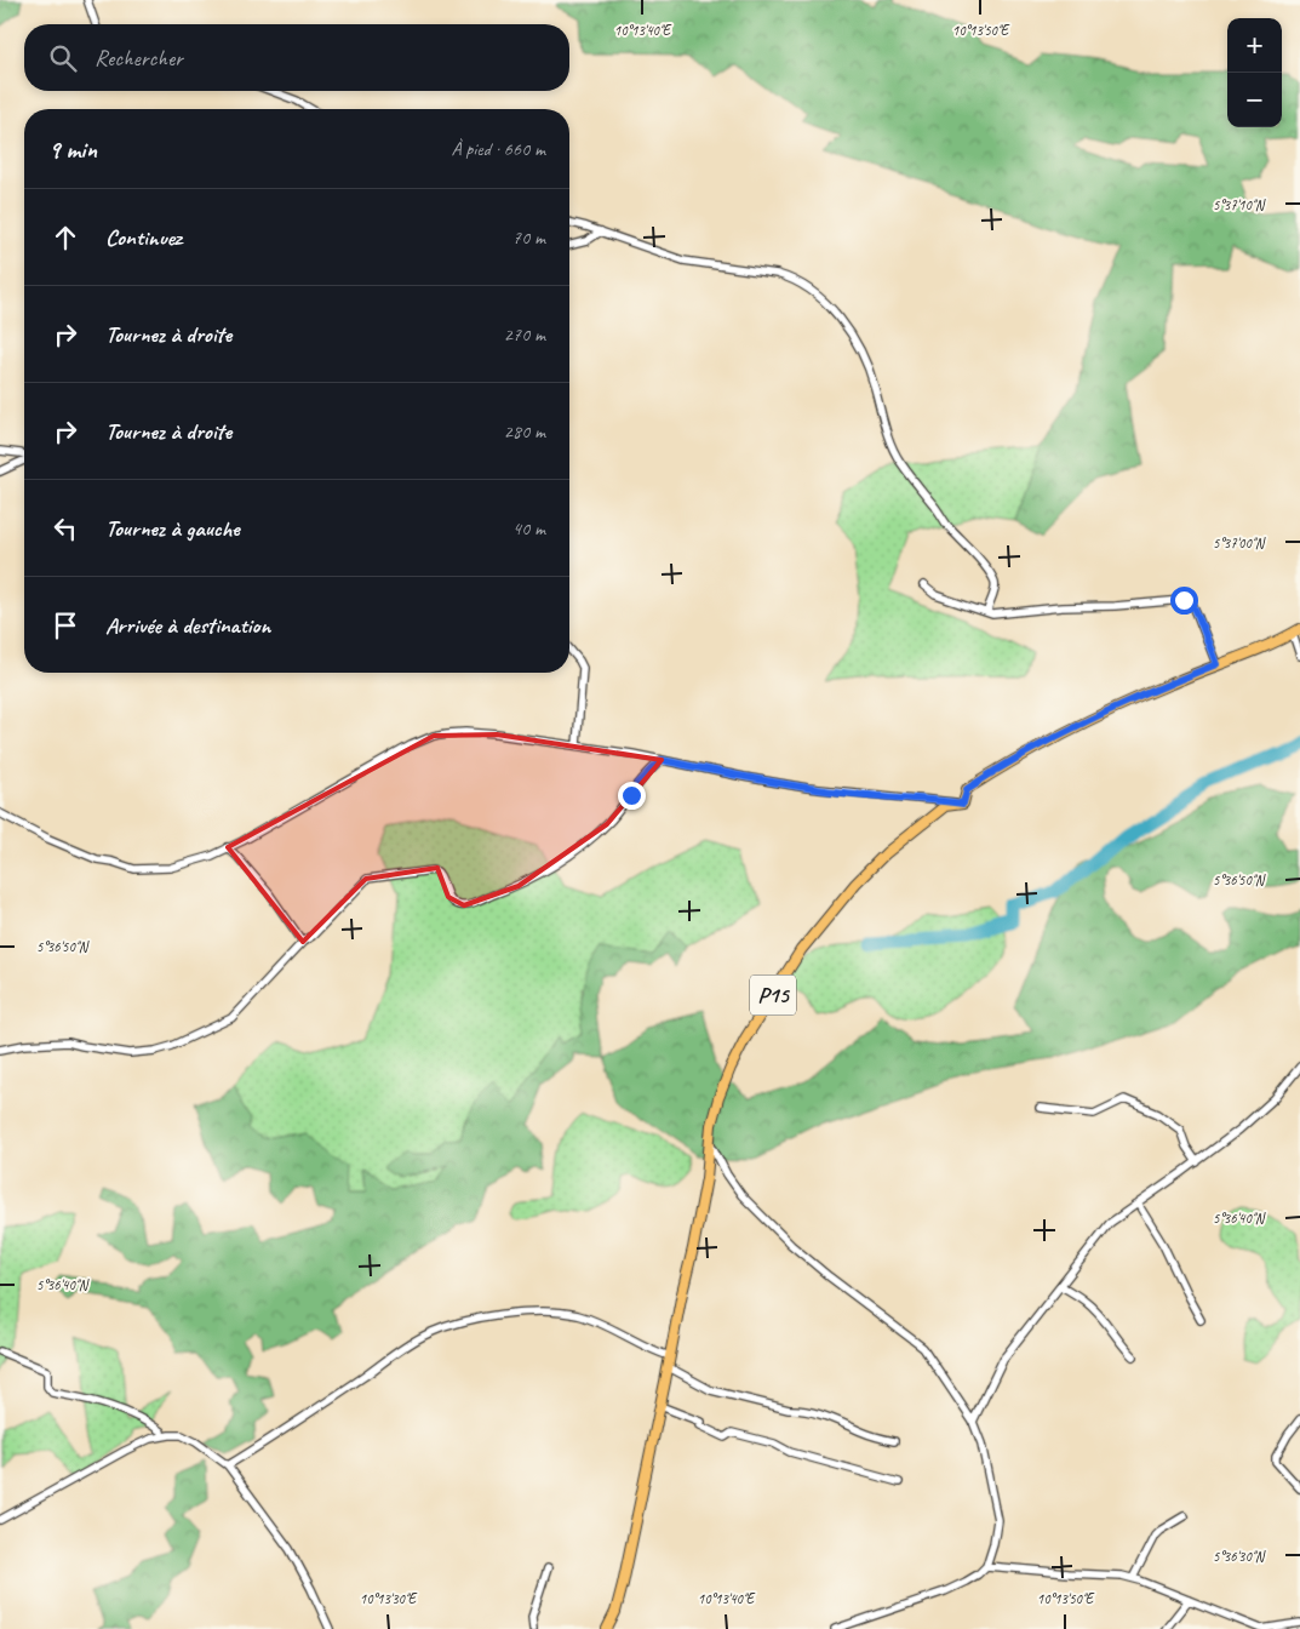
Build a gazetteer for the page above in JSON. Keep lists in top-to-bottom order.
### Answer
{
  "streets": {
    "main road": ["P15"]
  },
  "page": {
    "map_buttons": ["+", "−"],
    "search": "Rechercher",
    "heading": ["9 min", "À pied · 660 m"],
    "list": [
      ["Continuez", "70 m"],
      ["Tournez à droite", "270 m"],
      ["Tournez à droite", "280 m"],
      ["Tournez à gauche", "40 m"],
      "Arrivée à destination"
    ]
  },
  "coordinates": [
    "10°13'40\"E",
    "10°13'50\"E",
    "5°37'10\"N",
    "5°37'00\"N",
    "5°36'50\"N",
    "5°36'40\"N",
    "5°36'30\"N",
    "10°13'30\"E"
  ]
}
